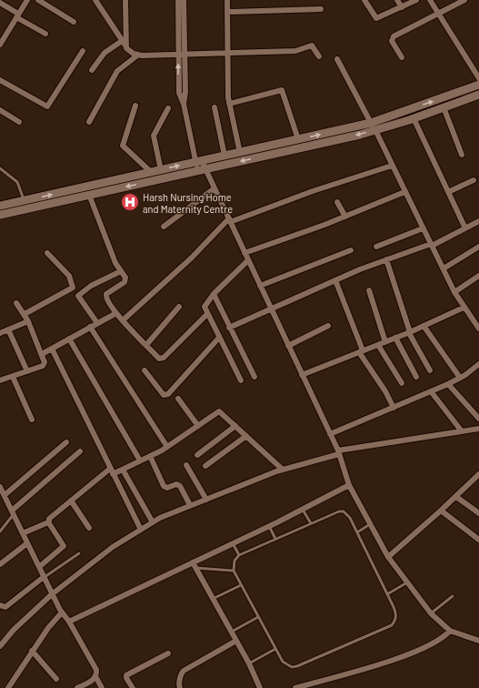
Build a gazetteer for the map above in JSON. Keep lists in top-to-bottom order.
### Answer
{
  "places": {
    "hospital": ["Harsh Nursing Home and Maternity Centre"]
  }
}
